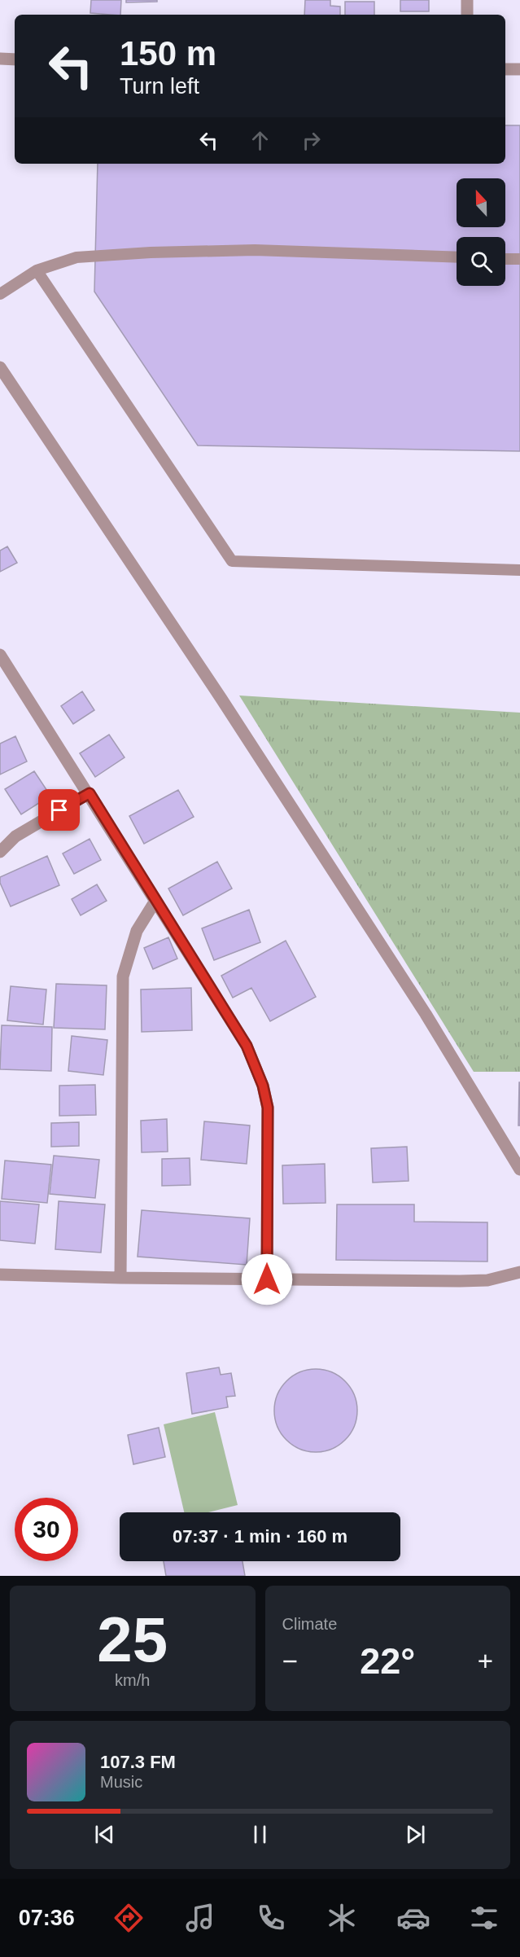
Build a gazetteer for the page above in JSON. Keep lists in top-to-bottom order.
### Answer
{
  "north": "top",
  "page": {
    "turn": ["150 m", "Turn left"],
    "limit": "30",
    "trip": "07:37 · 1 min · 160 m",
    "tile": [
      ["25", "km/h"],
      "Climate"
    ],
    "heat": ["−", "22°", "+"],
    "song": ["107.3 FM", "Music"],
    "tabs": "07:36"
  }
}
